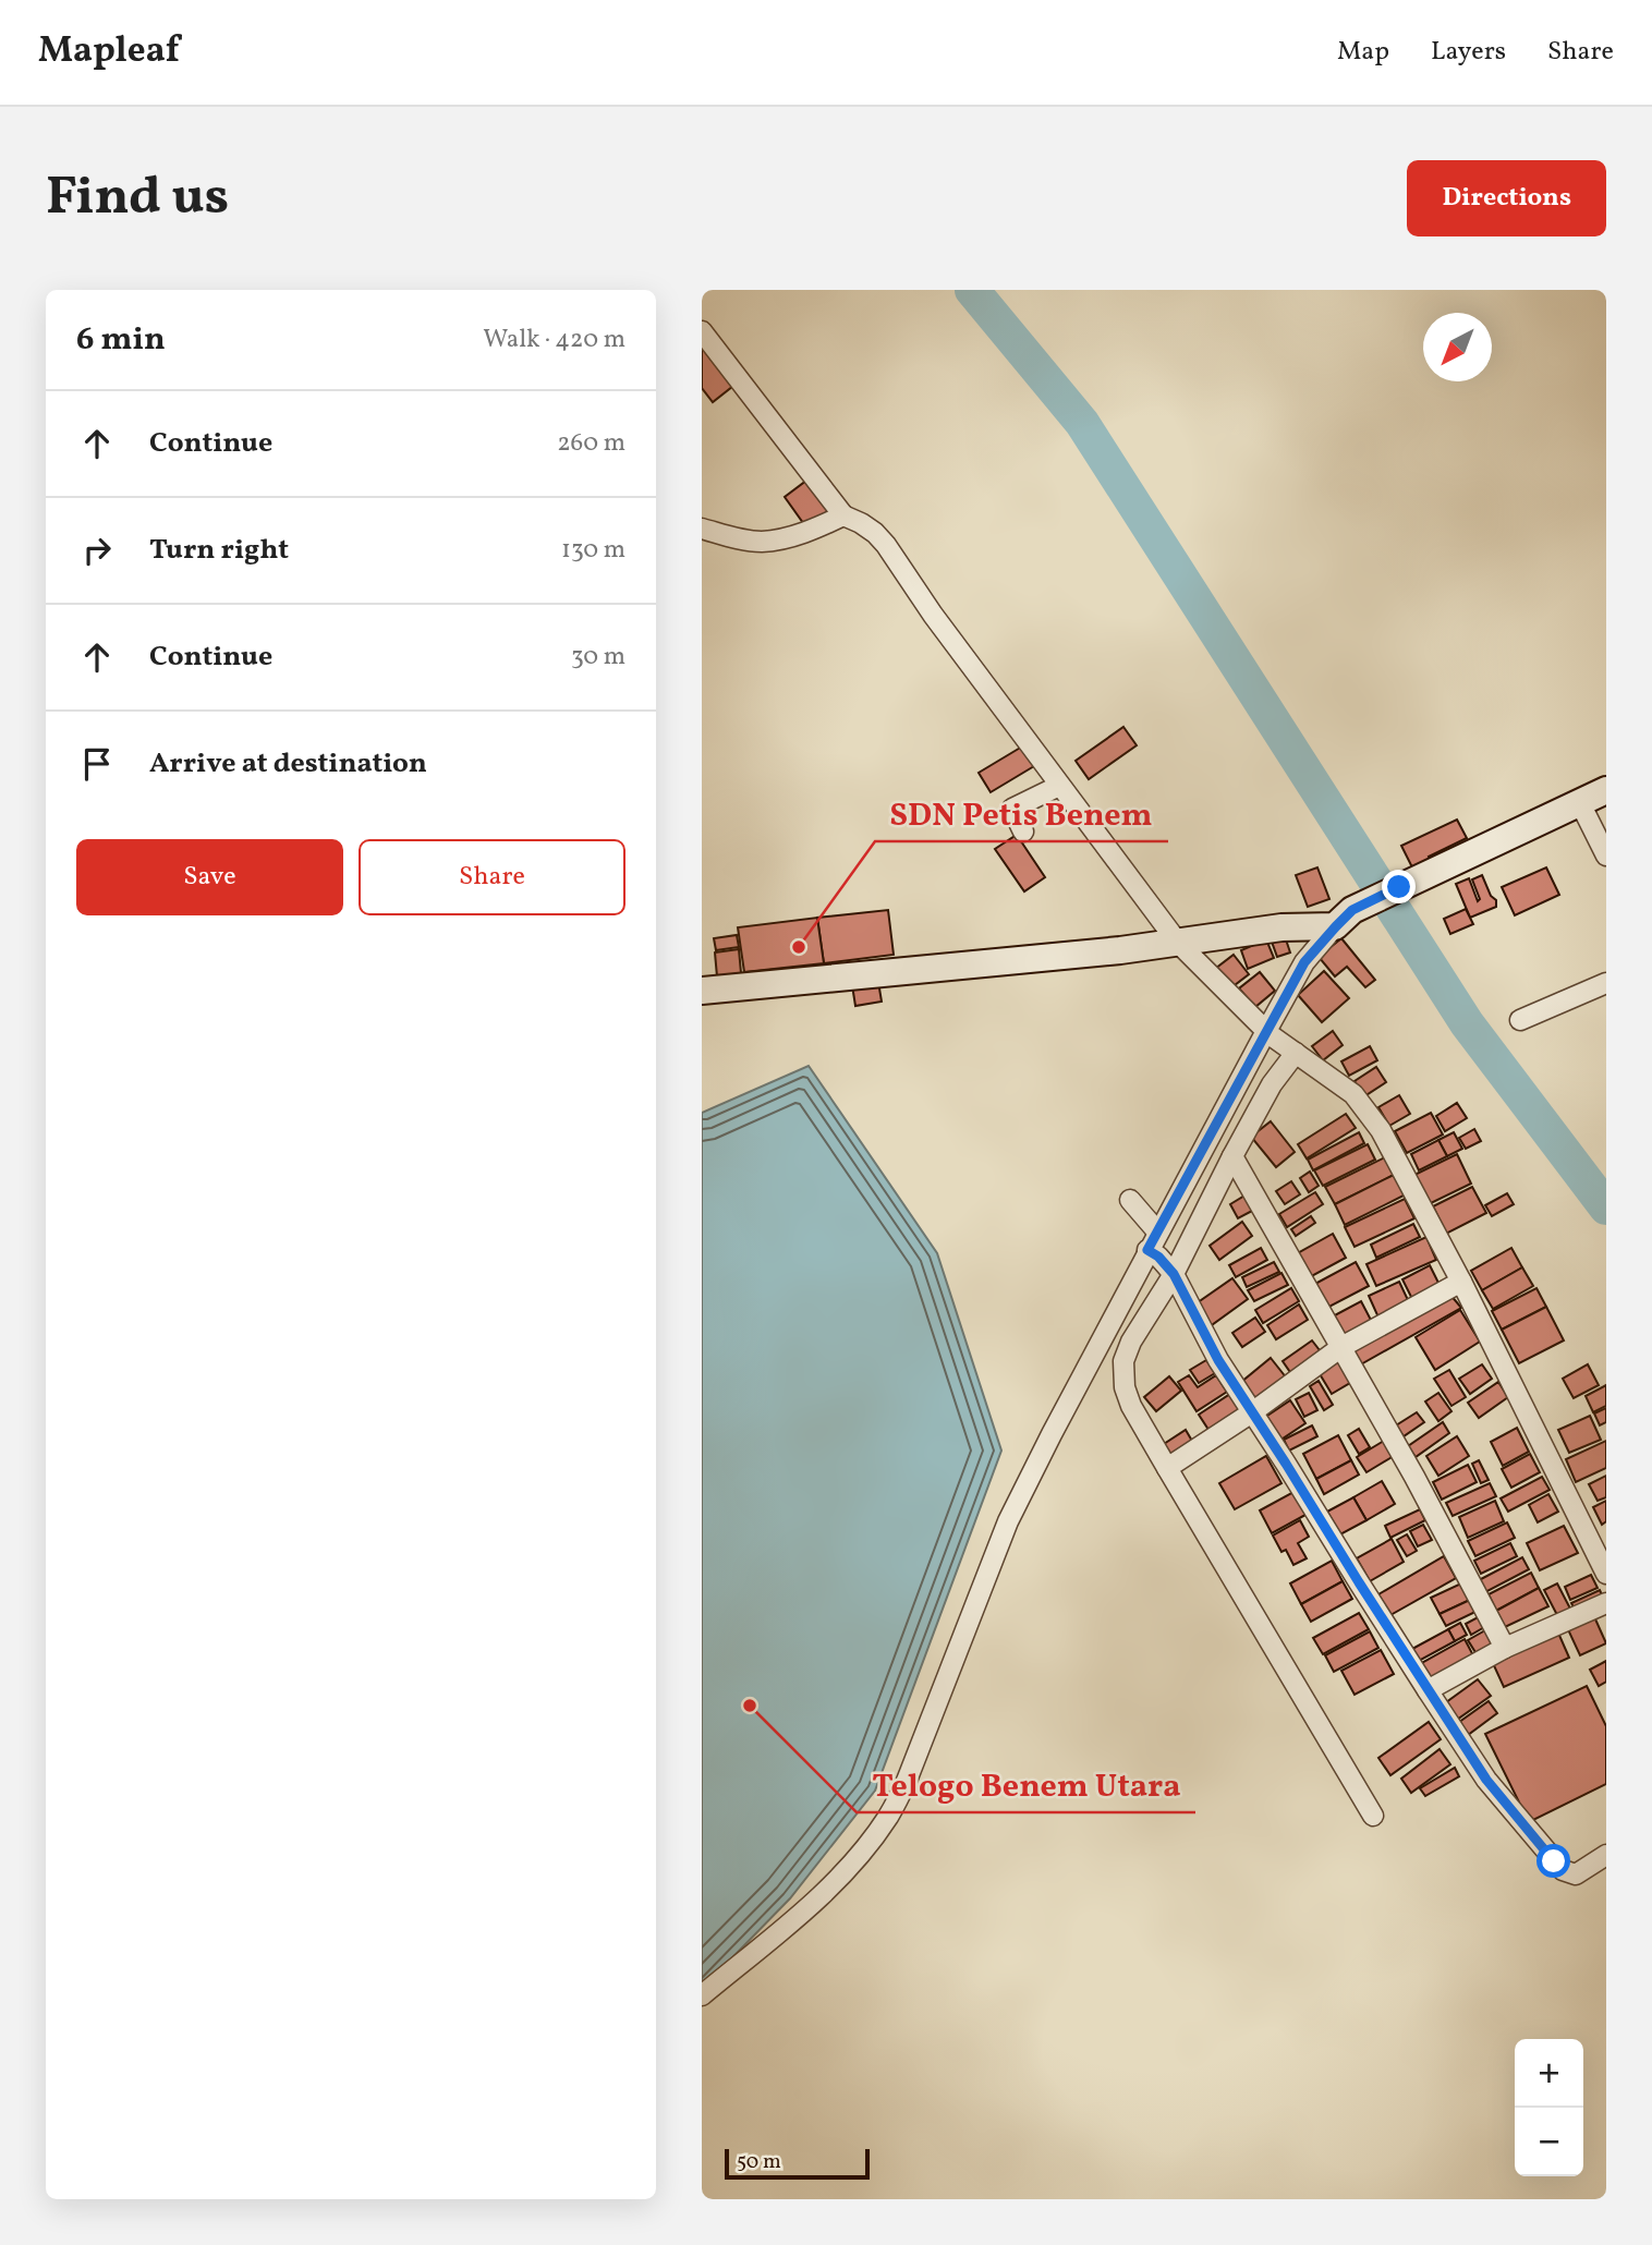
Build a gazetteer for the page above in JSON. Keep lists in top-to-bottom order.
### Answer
{
  "places": ["SDN Petis Benem", "Telogo Benem Utara"],
  "scale_bar": "50 m",
  "north": "bottom left",
  "page": {
    "header": "Mapleaf",
    "nav": ["Map", "Layers", "Share"],
    "buttons": [
      "Directions",
      ["Save", "Share"]
    ],
    "title": "Find us",
    "heading": ["6 min", "Walk · 420 m"],
    "list": [
      ["Continue", "260 m"],
      ["Turn right", "130 m"],
      ["Continue", "30 m"],
      "Arrive at destination"
    ],
    "map_buttons": ["+", "−"],
    "scale": "50 m"
  }
}
